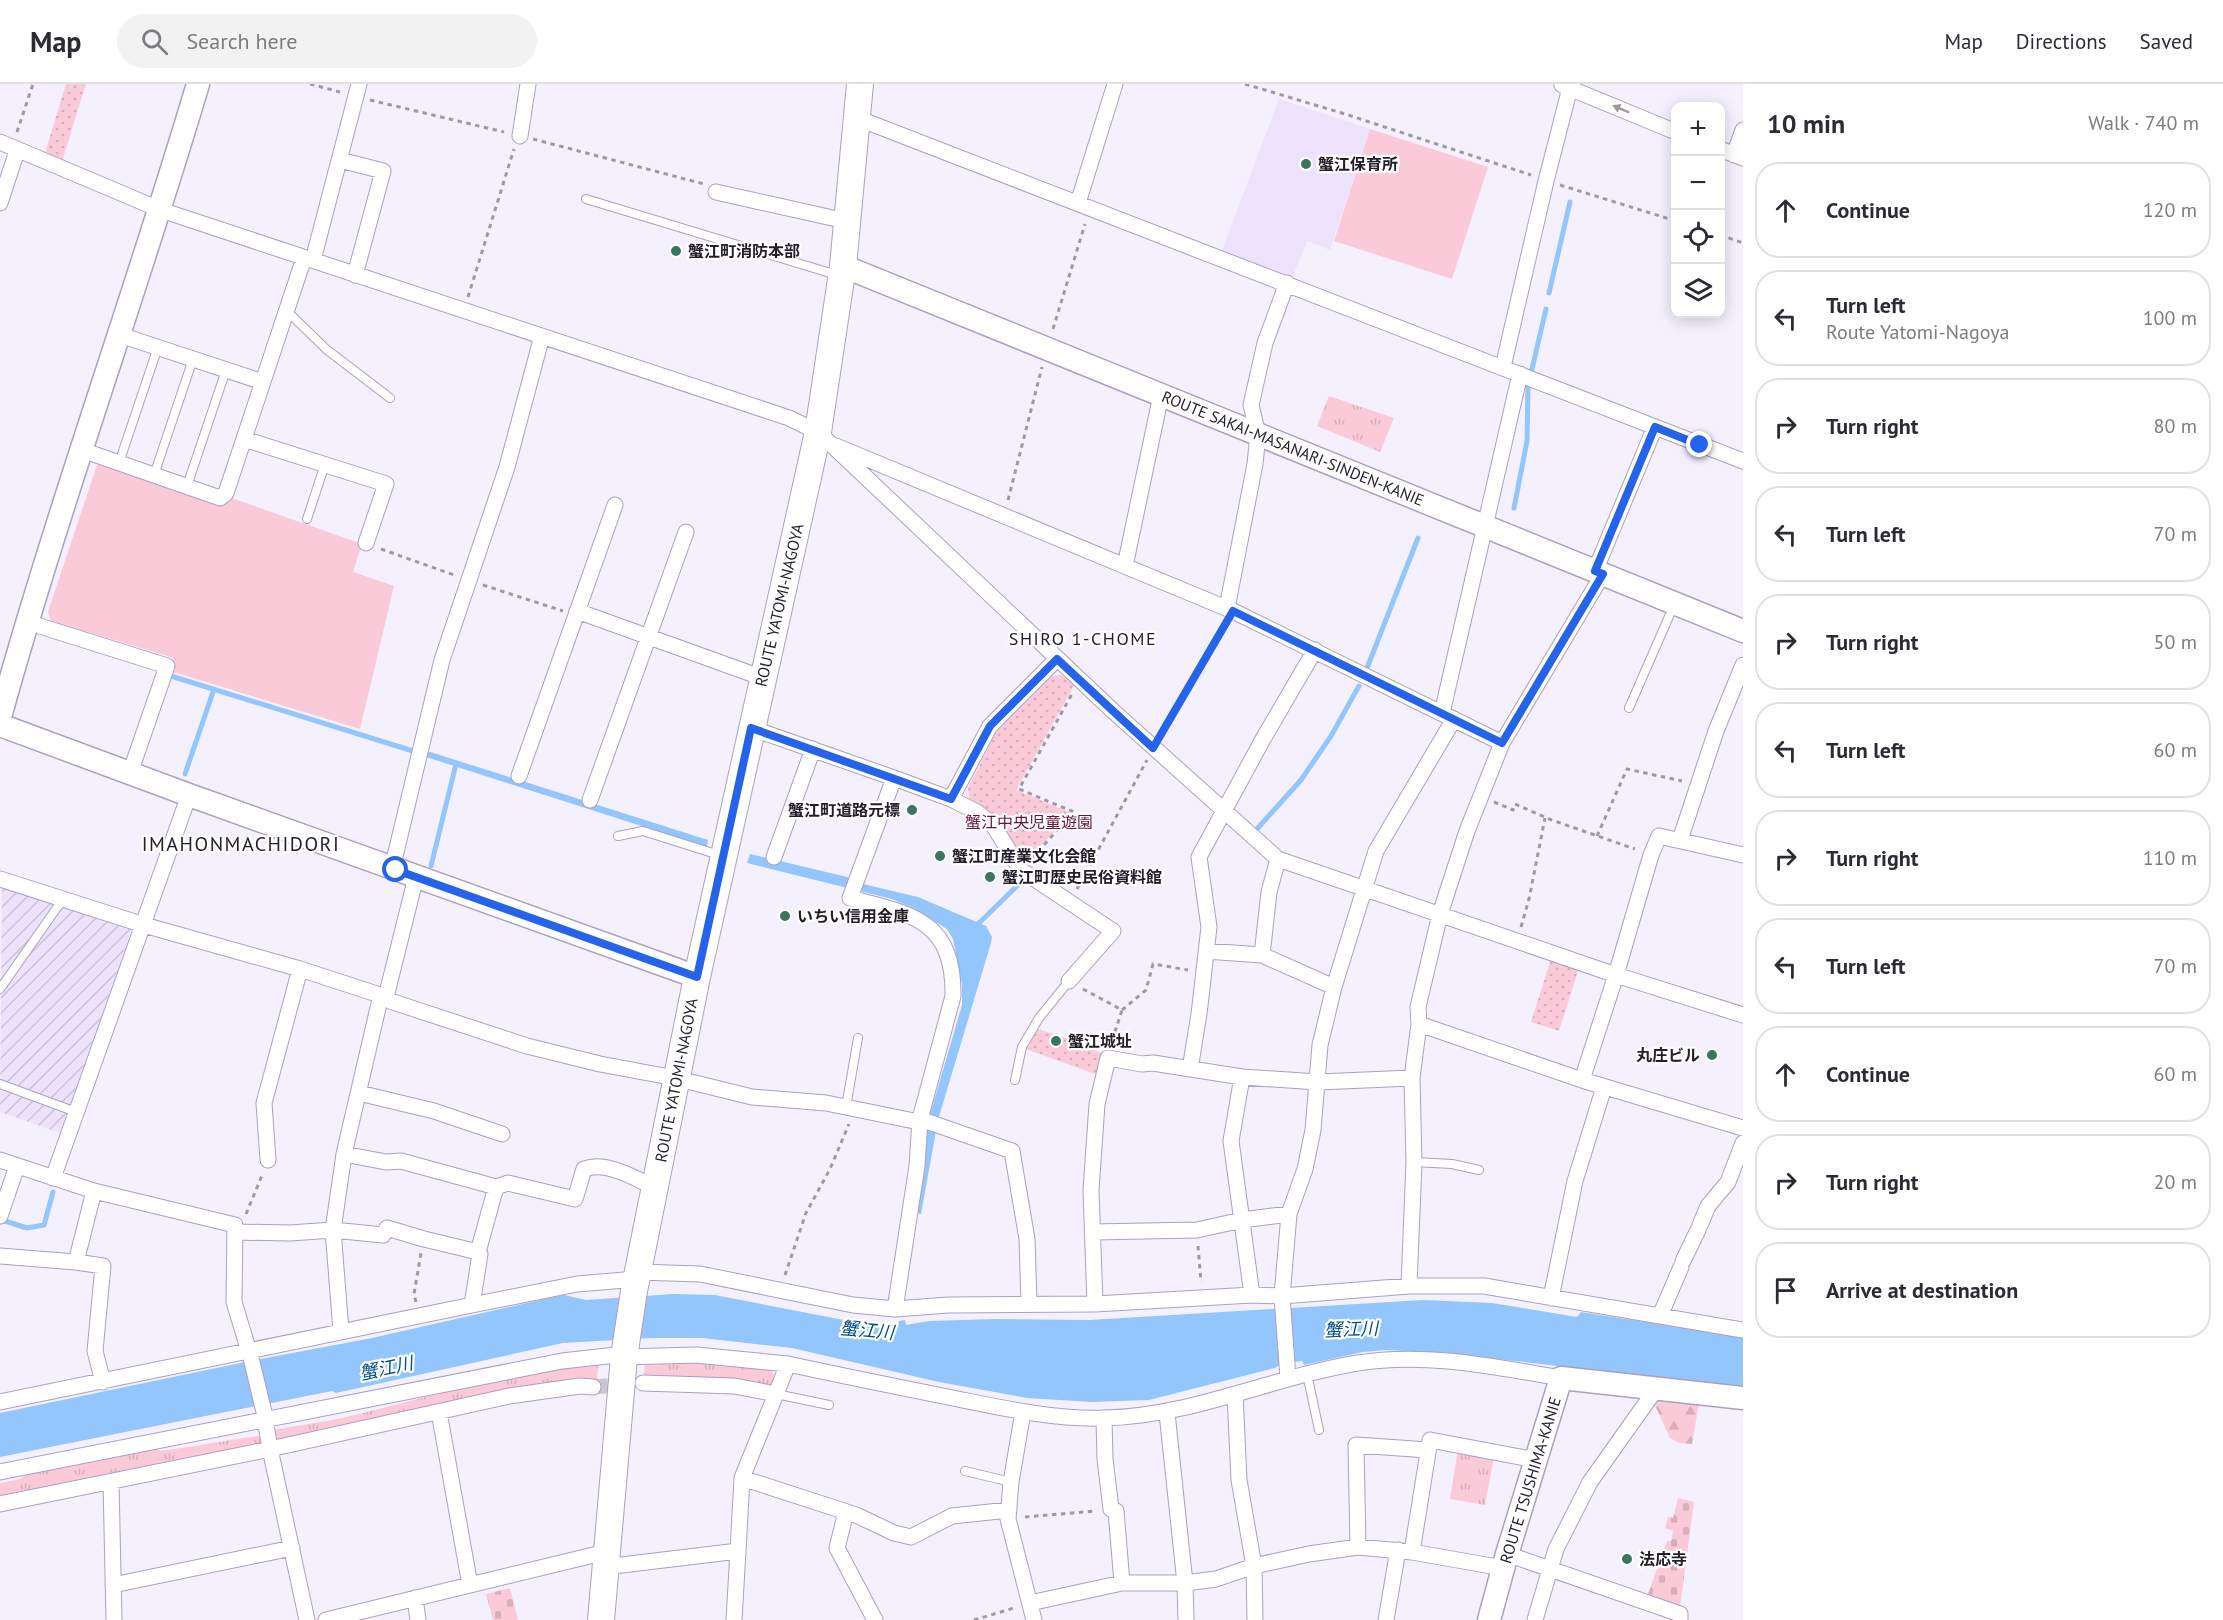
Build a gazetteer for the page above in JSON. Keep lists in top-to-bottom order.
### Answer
{
  "streets": {
    "main road": ["ROUTE SAKAI-MASANARI-SINDEN-KANIE", "ROUTE YATOMI-NAGOYA", "ROUTE TSUSHIMA-KANIE"]
  },
  "crossings": [
    ["ROUTE SAKAI-MASANARI-SINDEN-KANIE", "ROUTE YATOMI-NAGOYA"]
  ],
  "districts": ["SHIRO 1-CHOME", "IMAHONMACHIDORI"],
  "water": ["蟹江川"],
  "parks": ["蟹江中央児童遊園"],
  "places": [
    "蟹江保育所",
    "蟹江町消防本部",
    "蟹江町道路元標",
    "蟹江町産業文化会館",
    "蟹江町歴史民俗資料館",
    "いちい信用金庫",
    "蟹江城址",
    "丸庄ビル",
    "法応寺"
  ],
  "page": {
    "header": "Map",
    "search": "Search here",
    "nav": ["Map", "Directions", "Saved"],
    "heading": ["10 min", "Walk · 740 m"],
    "map_buttons": ["+", "−"],
    "list": [
      ["Continue", "120 m"],
      ["Turn left", "Route Yatomi-Nagoya", "100 m"],
      ["Turn right", "80 m"],
      ["Turn left", "70 m"],
      ["Turn right", "50 m"],
      ["Turn left", "60 m"],
      ["Turn right", "110 m"],
      ["Turn left", "70 m"],
      ["Continue", "60 m"],
      ["Turn right", "20 m"],
      "Arrive at destination"
    ]
  }
}
